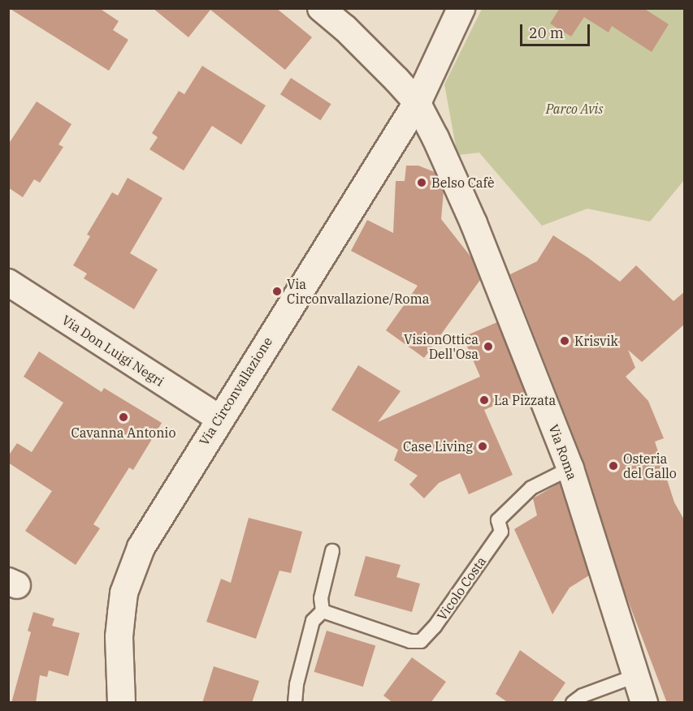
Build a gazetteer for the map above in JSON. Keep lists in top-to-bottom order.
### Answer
{
  "streets": {
    "street": ["Via Don Luigi Negri", "Via Circonvallazione", "Via Roma"],
    "lane": ["Vicolo Costa"]
  },
  "crossings": [
    ["Via Don Luigi Negri", "Via Circonvallazione"],
    ["Via Circonvallazione", "Via Roma"],
    ["Via Roma", "Vicolo Costa"]
  ],
  "parks": ["Parco Avis"],
  "places": [
    "Belso Cafè",
    "Via Circonvallazione/Roma",
    "Krisvik",
    "VisionOttica Dell'Osa",
    "La Pizzata",
    "Cavanna Antonio",
    "Case Living",
    "Osteria del Gallo"
  ],
  "scale_bar": "20 m"
}
